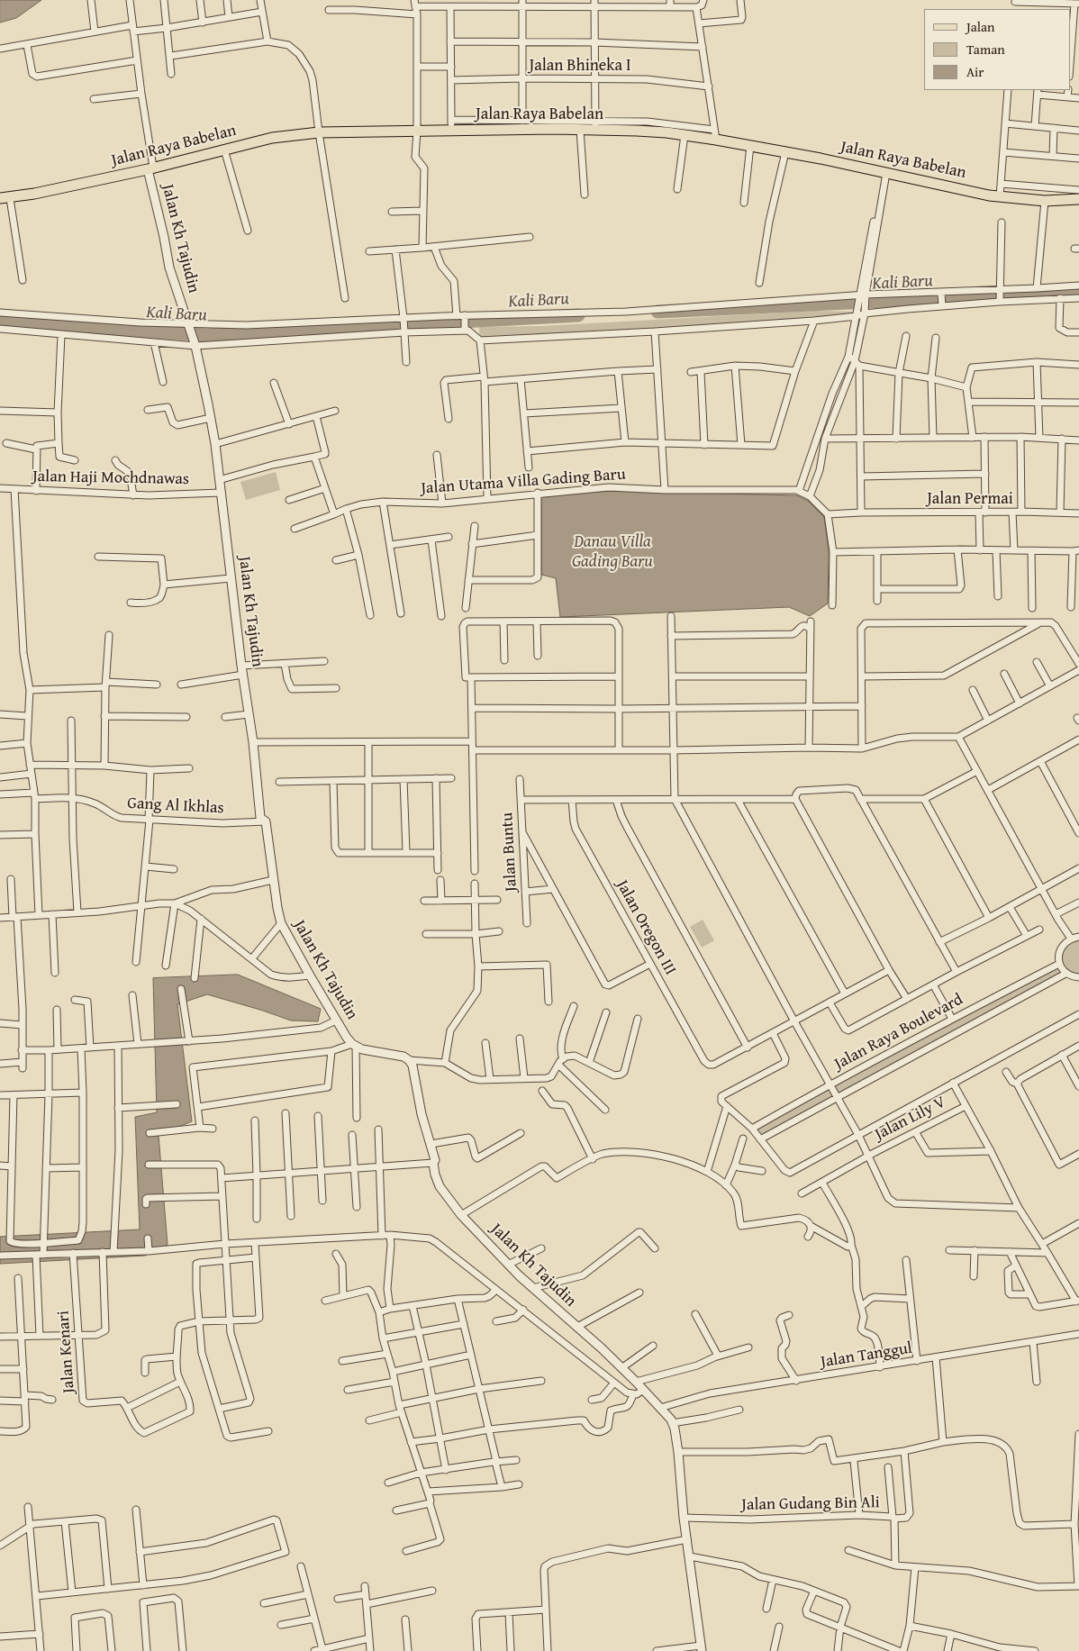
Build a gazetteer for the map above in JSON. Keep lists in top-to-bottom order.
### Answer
{
  "streets": {
    "main road": ["Jalan Raya Babelan"],
    "street": [
      "Jalan Bhineka I",
      "Jalan Kh Tajudin",
      "Jalan Haji Mochdnawas",
      "Jalan Utama Villa Gading Baru",
      "Jalan Permai",
      "Gang Al Ikhlas",
      "Jalan Buntu",
      "Jalan Oregon III",
      "Jalan Raya Boulevard",
      "Jalan Lily V",
      "Jalan Kenari",
      "Jalan Tanggul",
      "Jalan Gudang Bin Ali"
    ]
  },
  "crossings": [
    ["Jalan Raya Babelan", "Jalan Kh Tajudin"],
    ["Jalan Kh Tajudin", "Jalan Haji Mochdnawas"],
    ["Jalan Kh Tajudin", "Gang Al Ikhlas"],
    ["Jalan Kh Tajudin", "Jalan Tanggul"]
  ],
  "water": ["Kali Baru", "Danau Villa Gading Baru"],
  "legend": ["Jalan", "Taman", "Air"]
}
